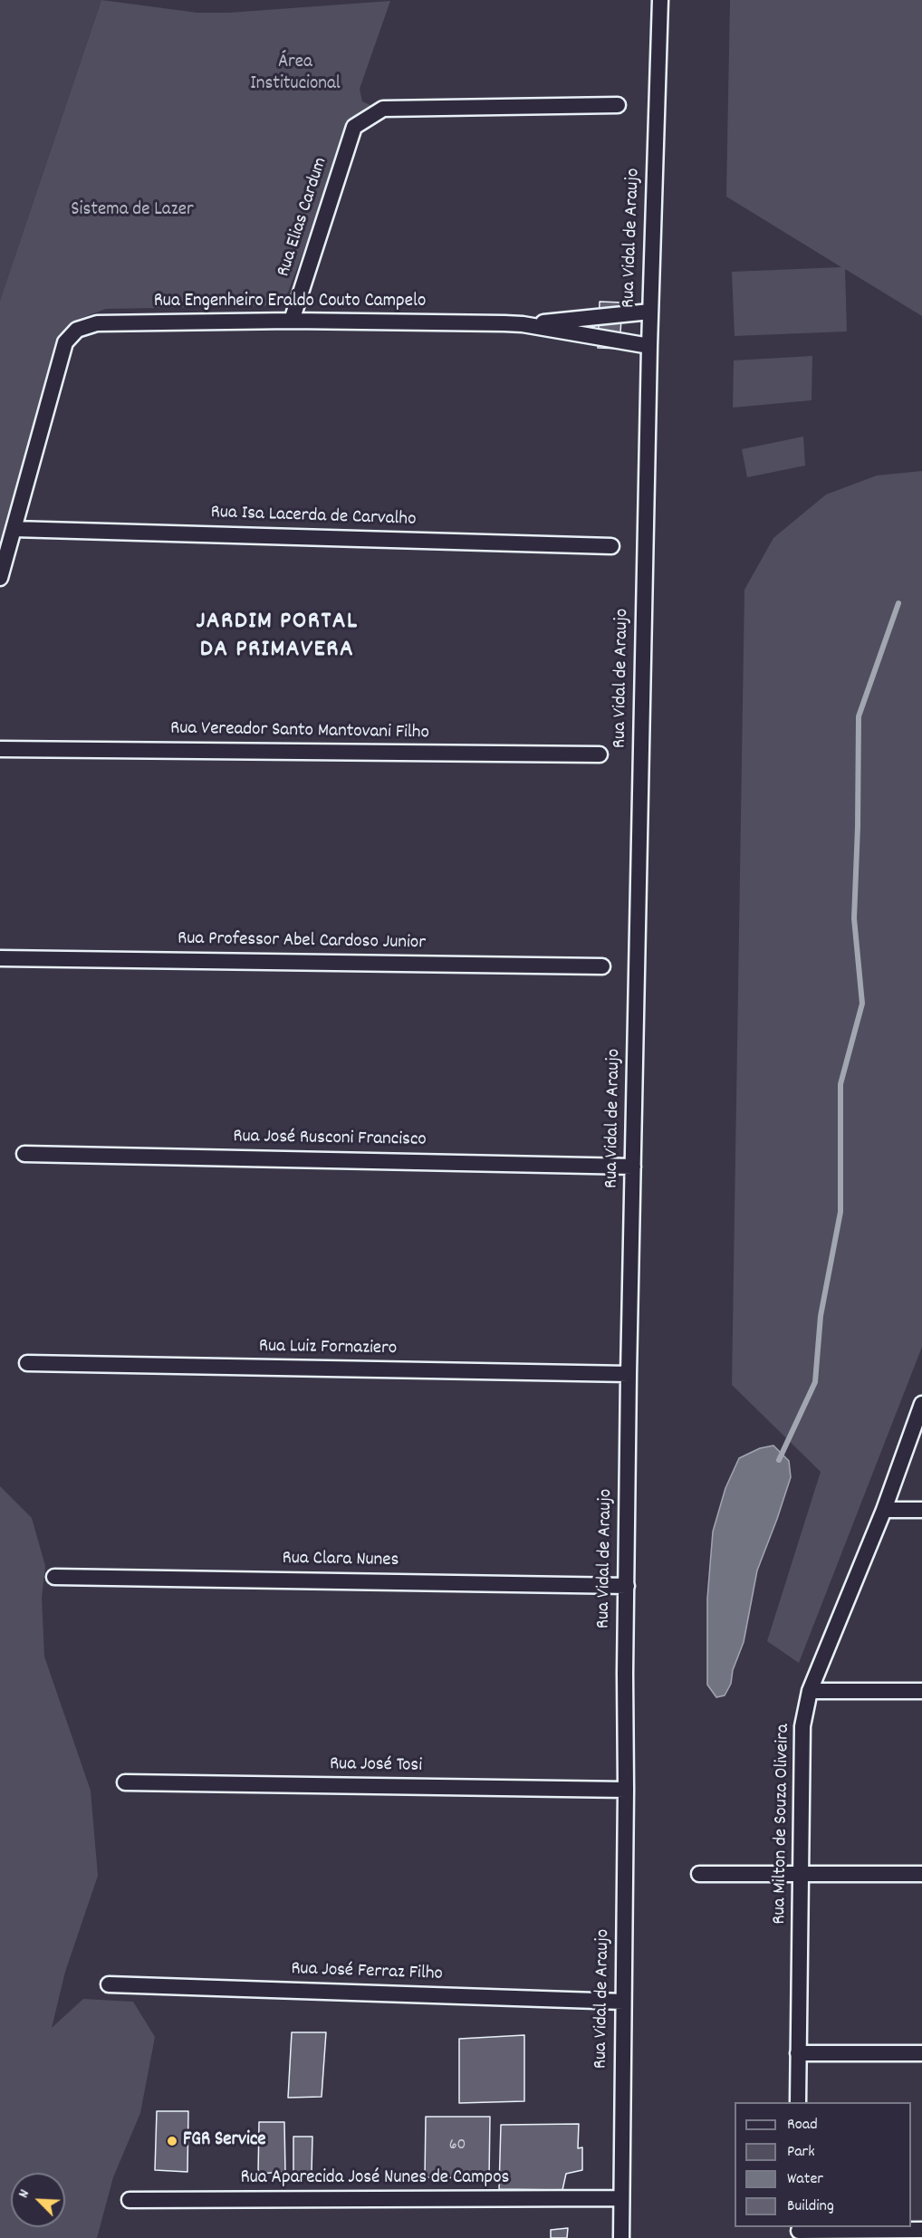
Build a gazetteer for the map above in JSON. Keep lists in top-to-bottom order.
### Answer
{
  "streets": {
    "street": [
      "Rua Elias Cardum",
      "Rua Vidal de Araujo",
      "Rua Engenheiro Eraldo Couto Campelo",
      "Rua Isa Lacerda de Carvalho",
      "Rua Vereador Santo Mantovani Filho",
      "Rua Professor Abel Cardoso Junior",
      "Rua José Rusconi Francisco",
      "Rua Luiz Fornaziero",
      "Rua Clara Nunes",
      "Rua José Tosi",
      "Rua Milton de Souza Oliveira",
      "Rua José Ferraz Filho",
      "Rua Aparecida José Nunes de Campos"
    ]
  },
  "crossings": [
    ["Rua Elias Cardum", "Rua Engenheiro Eraldo Couto Campelo"],
    ["Rua Vidal de Araujo", "Rua Engenheiro Eraldo Couto Campelo"],
    ["Rua Vidal de Araujo", "Rua José Rusconi Francisco"],
    ["Rua Vidal de Araujo", "Rua Luiz Fornaziero"],
    ["Rua Vidal de Araujo", "Rua Clara Nunes"],
    ["Rua Vidal de Araujo", "Rua José Tosi"],
    ["Rua Vidal de Araujo", "Rua José Ferraz Filho"],
    ["Rua Vidal de Araujo", "Rua Aparecida José Nunes de Campos"],
    ["Rua Engenheiro Eraldo Couto Campelo", "Rua Isa Lacerda de Carvalho"]
  ],
  "districts": ["JARDIM PORTAL DA PRIMAVERA"],
  "parks": ["Área Institucional", "Sistema de Lazer"],
  "places": ["FGR Service"],
  "house_numbers": ["60"],
  "legend": [
    "Road",
    "Park",
    "Water",
    "Building"
  ],
  "north": "top left"
}
